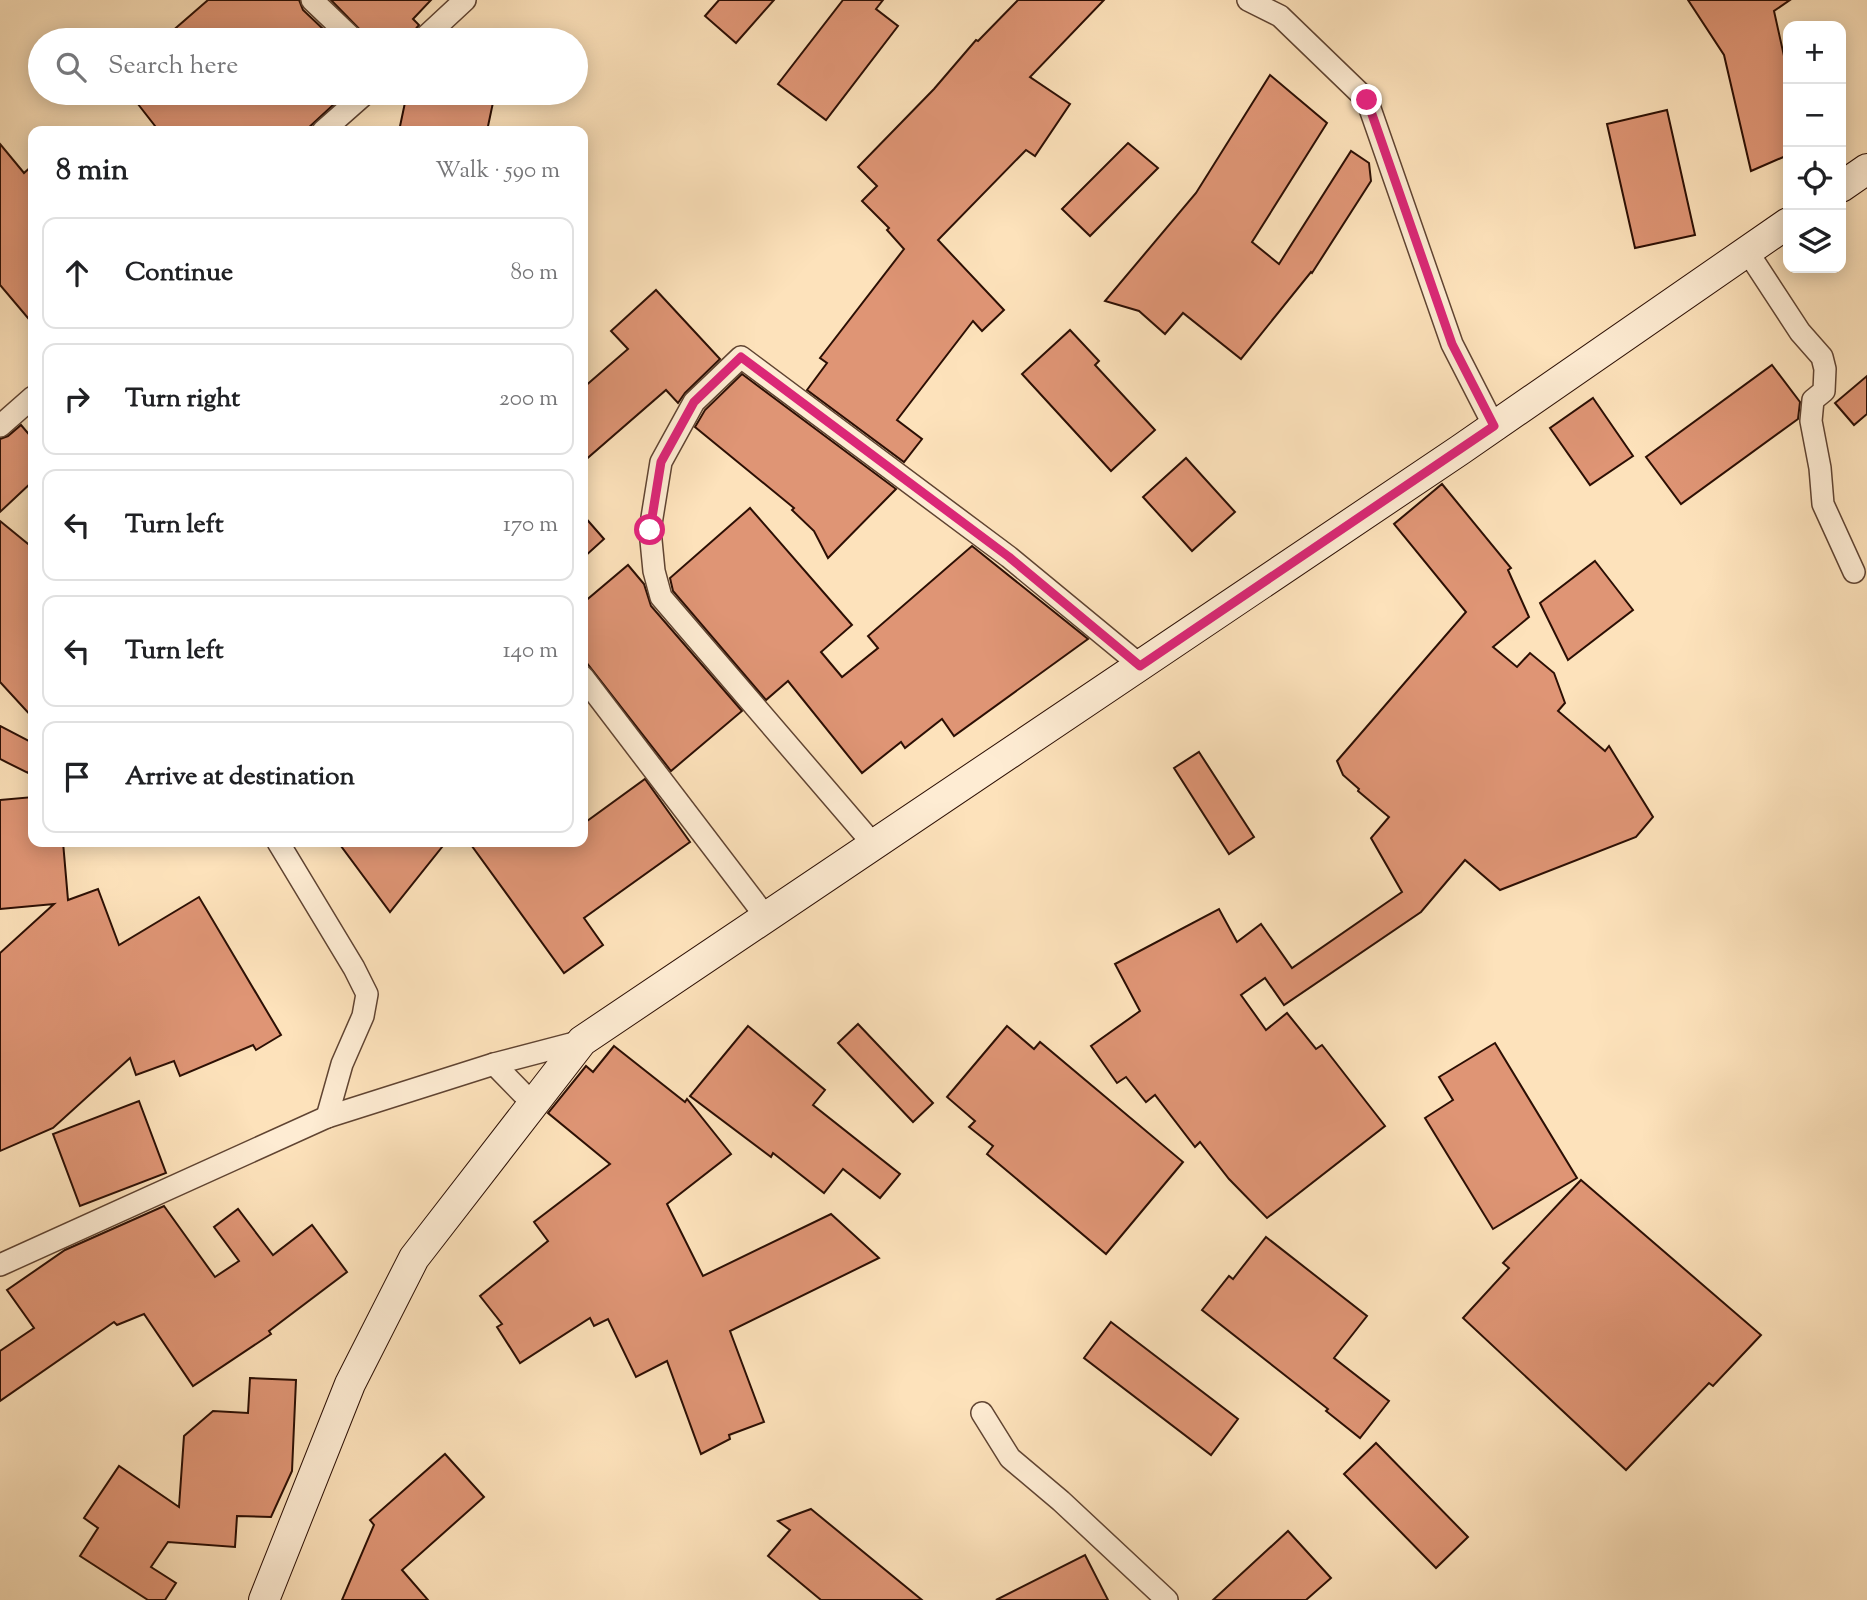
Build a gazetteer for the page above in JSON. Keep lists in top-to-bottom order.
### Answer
{
  "page": {
    "map_buttons": ["+", "−"],
    "search": "Search here",
    "heading": ["8 min", "Walk · 590 m"],
    "list": [
      ["Continue", "80 m"],
      ["Turn right", "200 m"],
      ["Turn left", "170 m"],
      ["Turn left", "140 m"],
      "Arrive at destination"
    ]
  }
}
